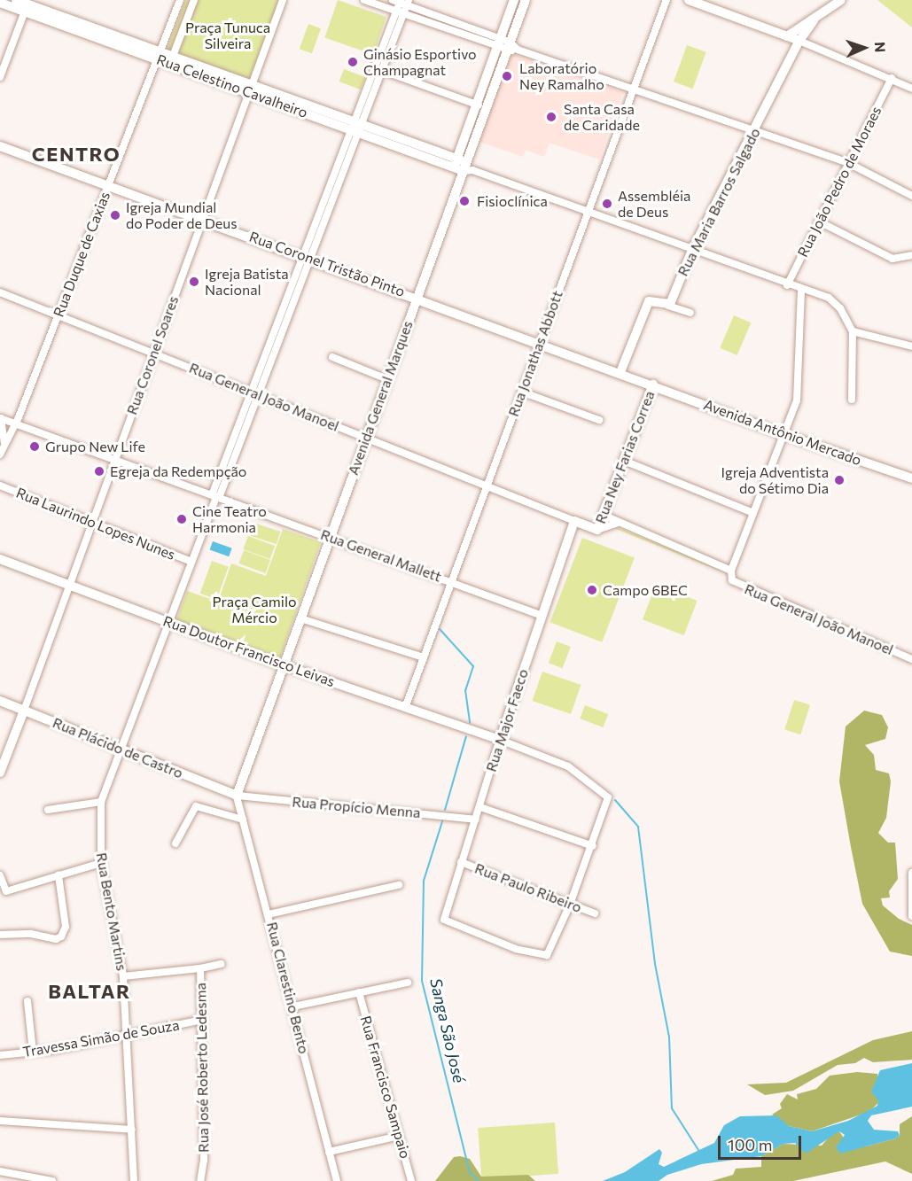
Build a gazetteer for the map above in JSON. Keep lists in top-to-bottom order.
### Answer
{
  "streets": {
    "main road": [
      "Rua Celestino Cavalheiro",
      "Rua Maria Barros Salgado",
      "Rua Coronel Tristão Pinto",
      "Rua General João Manoel",
      "Avenida General Marques",
      "Avenida Antônio Mercado",
      "Rua Ney Farias Correa",
      "Rua Doutor Francisco Leivas",
      "Rua Major Faeco",
      "Rua Plácido de Castro"
    ],
    "street": [
      "Rua João Pedro de Moraes",
      "Rua Duque de Caxias",
      "Rua Jonathas Abbott",
      "Rua Coronel Soares",
      "Rua Laurindo Lopes Nunes",
      "Rua General Mallett",
      "Rua Propício Menna",
      "Rua Paulo Ribeiro",
      "Rua Bento Martins",
      "Rua Clarestino Bento",
      "Travessa Simão de Souza",
      "Rua José Roberto Ledesma",
      "Rua Francisco Sampaio"
    ]
  },
  "crossings": [
    ["Rua Celestino Cavalheiro", "Rua Duque de Caxias"],
    ["Rua Celestino Cavalheiro", "Rua Coronel Soares"],
    ["Rua Celestino Cavalheiro", "Avenida General Marques"],
    ["Rua Celestino Cavalheiro", "Rua Bento Martins"],
    ["Rua Duque de Caxias", "Rua Coronel Tristão Pinto"],
    ["Rua Duque de Caxias", "Rua General João Manoel"],
    ["Rua Duque de Caxias", "Rua General Mallett"],
    ["Rua Coronel Tristão Pinto", "Rua Jonathas Abbott"],
    ["Rua Coronel Tristão Pinto", "Rua Coronel Soares"],
    ["Rua Coronel Tristão Pinto", "Avenida General Marques"],
    ["Rua Coronel Tristão Pinto", "Avenida Antônio Mercado"],
    ["Rua Coronel Tristão Pinto", "Rua Ney Farias Correa"],
    ["Rua Coronel Tristão Pinto", "Rua Bento Martins"],
    ["Rua Jonathas Abbott", "Rua General João Manoel"],
    ["Rua Jonathas Abbott", "Rua General Mallett"],
    ["Rua Jonathas Abbott", "Rua Doutor Francisco Leivas"],
    ["Rua Coronel Soares", "Rua General João Manoel"],
    ["Rua Coronel Soares", "Rua Laurindo Lopes Nunes"],
    ["Rua Coronel Soares", "Rua General Mallett"],
    ["Rua Coronel Soares", "Rua Doutor Francisco Leivas"],
    ["Rua Coronel Soares", "Rua Plácido de Castro"],
    ["Rua General João Manoel", "Avenida General Marques"],
    ["Rua General João Manoel", "Rua Ney Farias Correa"],
    ["Rua General João Manoel", "Rua Major Faeco"],
    ["Rua General João Manoel", "Rua Bento Martins"],
    ["Avenida General Marques", "Rua General Mallett"],
    ["Avenida General Marques", "Rua Doutor Francisco Leivas"],
    ["Avenida General Marques", "Rua Plácido de Castro"],
    ["Avenida General Marques", "Rua Propício Menna"],
    ["Avenida General Marques", "Rua Clarestino Bento"],
    ["Avenida Antônio Mercado", "Rua Ney Farias Correa"],
    ["Rua Laurindo Lopes Nunes", "Rua Bento Martins"],
    ["Rua General Mallett", "Rua Major Faeco"],
    ["Rua General Mallett", "Rua Bento Martins"],
    ["Rua Doutor Francisco Leivas", "Rua Major Faeco"],
    ["Rua Doutor Francisco Leivas", "Rua Bento Martins"],
    ["Rua Major Faeco", "Rua Propício Menna"],
    ["Rua Major Faeco", "Rua Paulo Ribeiro"],
    ["Rua Plácido de Castro", "Rua Propício Menna"],
    ["Rua Plácido de Castro", "Rua Bento Martins"],
    ["Rua Plácido de Castro", "Rua Clarestino Bento"],
    ["Rua Propício Menna", "Rua Clarestino Bento"],
    ["Rua Bento Martins", "Travessa Simão de Souza"],
    ["Rua Bento Martins", "Rua José Roberto Ledesma"],
    ["Travessa Simão de Souza", "Rua José Roberto Ledesma"]
  ],
  "districts": ["CENTRO", "BALTAR"],
  "water": ["Sanga São José"],
  "parks": ["Praça Tunuca Silveira", "Praça Camilo Mércio"],
  "places": [
    "Ginásio Esportivo Champagnat",
    "Laboratório Ney Ramalho",
    "Santa Casa de Caridade",
    "Fisioclínica",
    "Assembléia de Deus",
    "Igreja Mundial do Poder de Deus",
    "Igreja Batista Nacional",
    "Grupo New Life",
    "Egreja da Redempção",
    "Igreja Adventista do Sétimo Dia",
    "Cine Teatro Harmonia",
    "Campo 6BEC"
  ],
  "scale_bar": "100 m",
  "north": "right"
}
